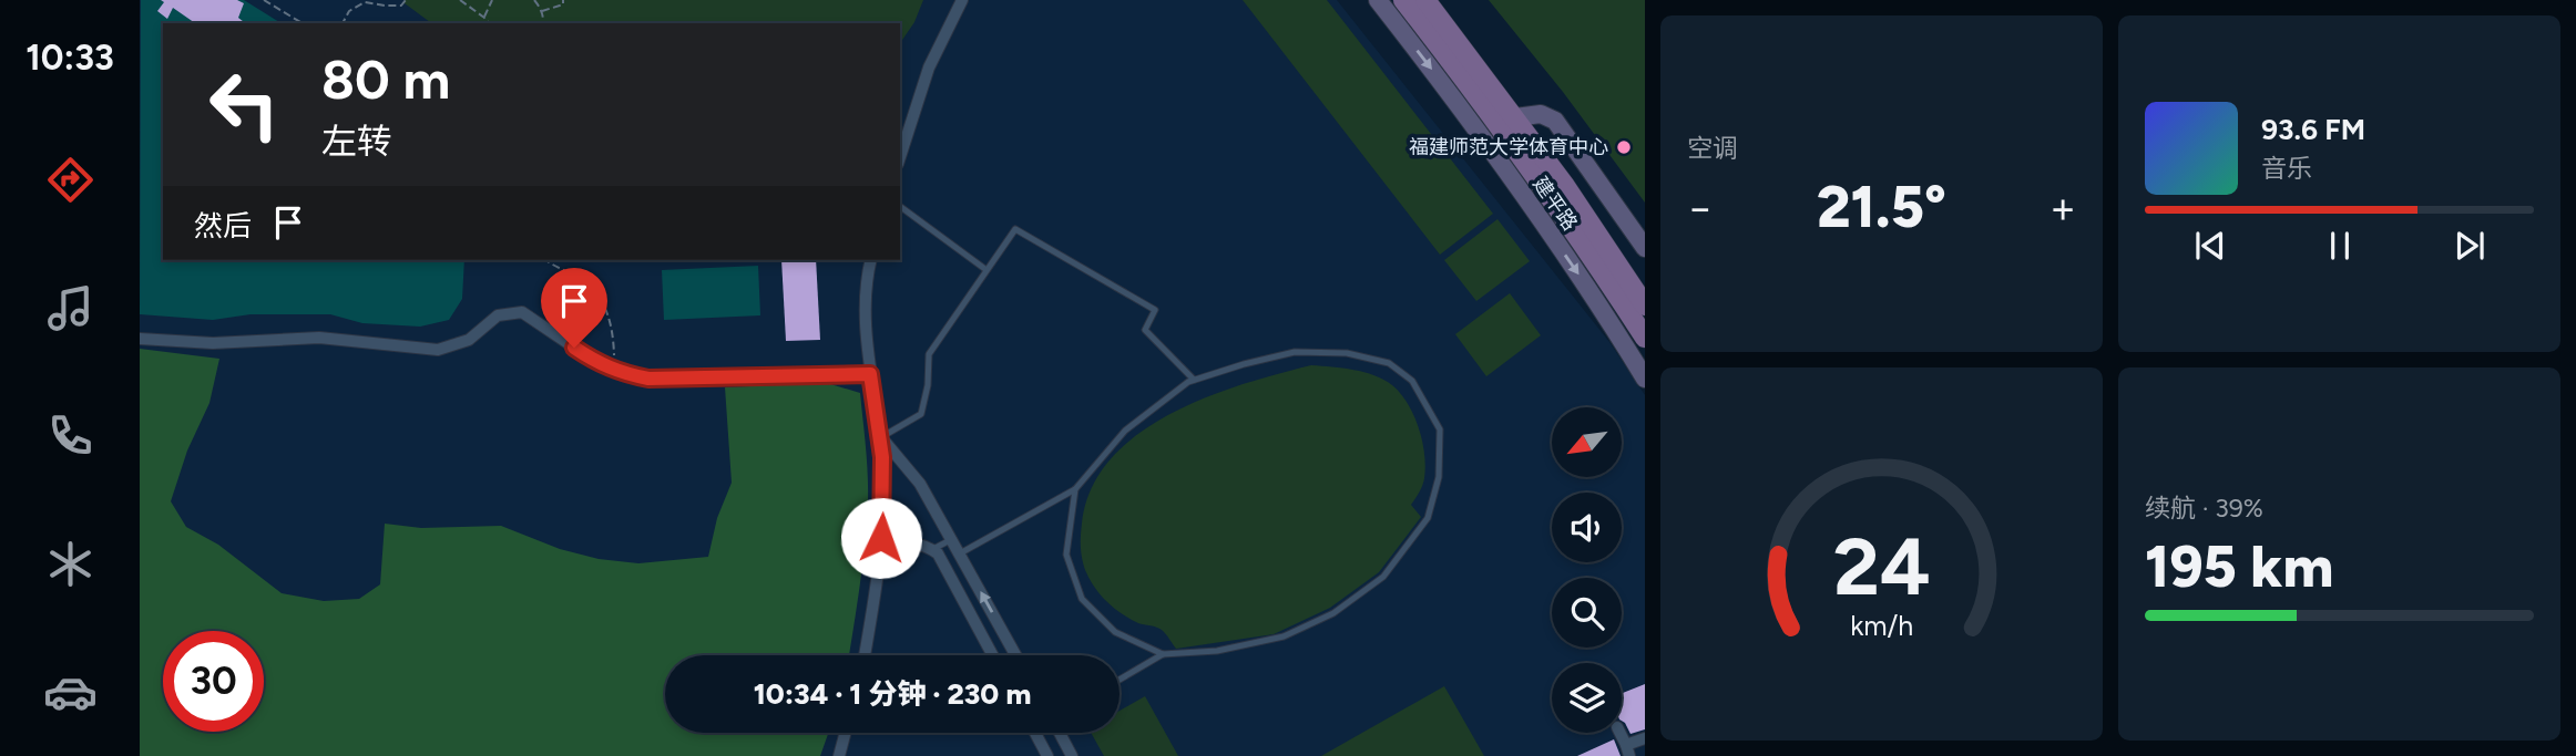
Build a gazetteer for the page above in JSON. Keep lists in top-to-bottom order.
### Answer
{
  "streets": {
    "main road": ["建平路"]
  },
  "places": ["福建师范大学体育中心"],
  "north": "bottom left",
  "page": {
    "tabs": "10:33",
    "tile": [
      "空调",
      ["续航 · 39%", "195 km"]
    ],
    "turn": ["80 m", "左转"],
    "song": ["93.6 FM", "音乐"],
    "heat": ["−", "21.5°", "+"],
    "then": "然后",
    "limit": "30",
    "trip": "10:34 · 1 分钟 · 230 m",
    "gauge": ["24", "km/h"]
  }
}
